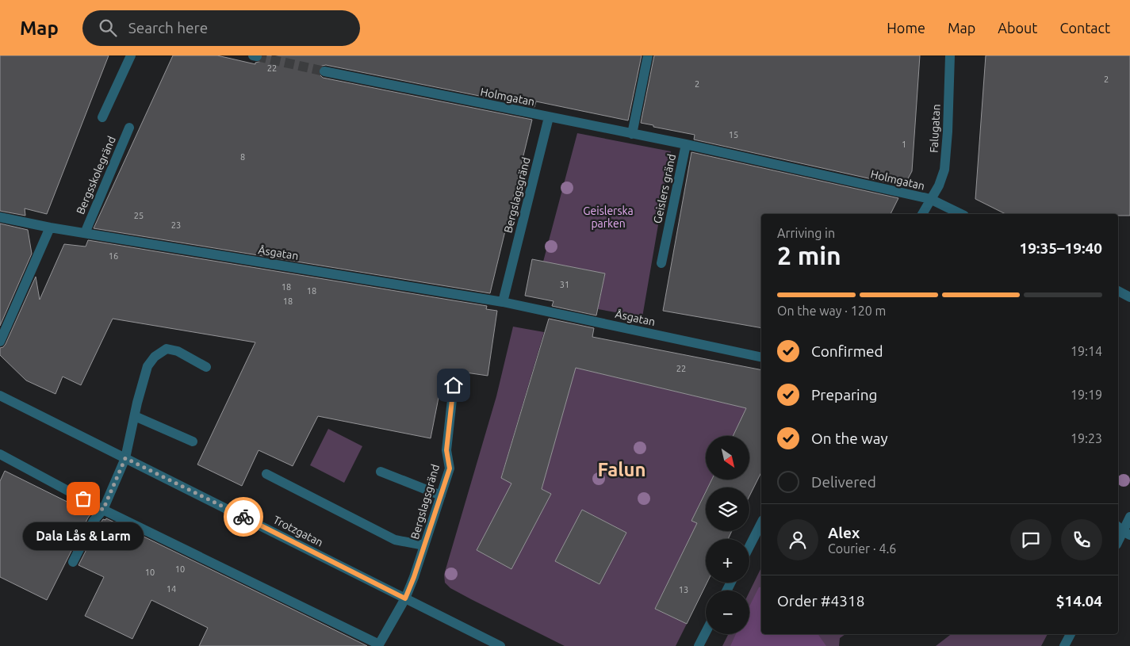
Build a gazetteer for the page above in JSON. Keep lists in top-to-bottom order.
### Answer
{
  "streets": {
    "street": [
      "Holmgatan",
      "Falugatan",
      "Bergsskolegränd",
      "Geislers gränd",
      "Bergslagsgränd",
      "Åsgatan",
      "Trotzgatan"
    ]
  },
  "crossings": [
    ["Holmgatan", "Falugatan"],
    ["Holmgatan", "Geislers gränd"],
    ["Holmgatan", "Bergslagsgränd"],
    ["Bergsskolegränd", "Åsgatan"],
    ["Bergslagsgränd", "Åsgatan"],
    ["Bergslagsgränd", "Trotzgatan"]
  ],
  "districts": ["Falun"],
  "parks": ["Geislerska parken"],
  "places": ["Dala Lås & Larm"],
  "house_numbers": [
    "22",
    "2",
    "2",
    "15",
    "1",
    "8",
    "25",
    "23",
    "16",
    "31",
    "18",
    "18",
    "18",
    "22",
    "10",
    "10",
    "14",
    "13"
  ],
  "north": "bottom right",
  "page": {
    "header": "Map",
    "search": "Search here",
    "nav": [
      "Home",
      "Map",
      "About",
      "Contact"
    ],
    "heading": ["2 min", "Arriving in", "19:35–19:40"],
    "panel": [
      "Alex",
      "Courier · 4.6",
      "Order #4318",
      "$14.04"
    ],
    "bar": "On the way · 120 m",
    "list": [
      ["Confirmed", "19:14"],
      ["Preparing", "19:19"],
      ["On the way", "19:23"],
      "Delivered"
    ],
    "map_buttons": ["+", "−"],
    "bubble": "Dala Lås & Larm"
  }
}
